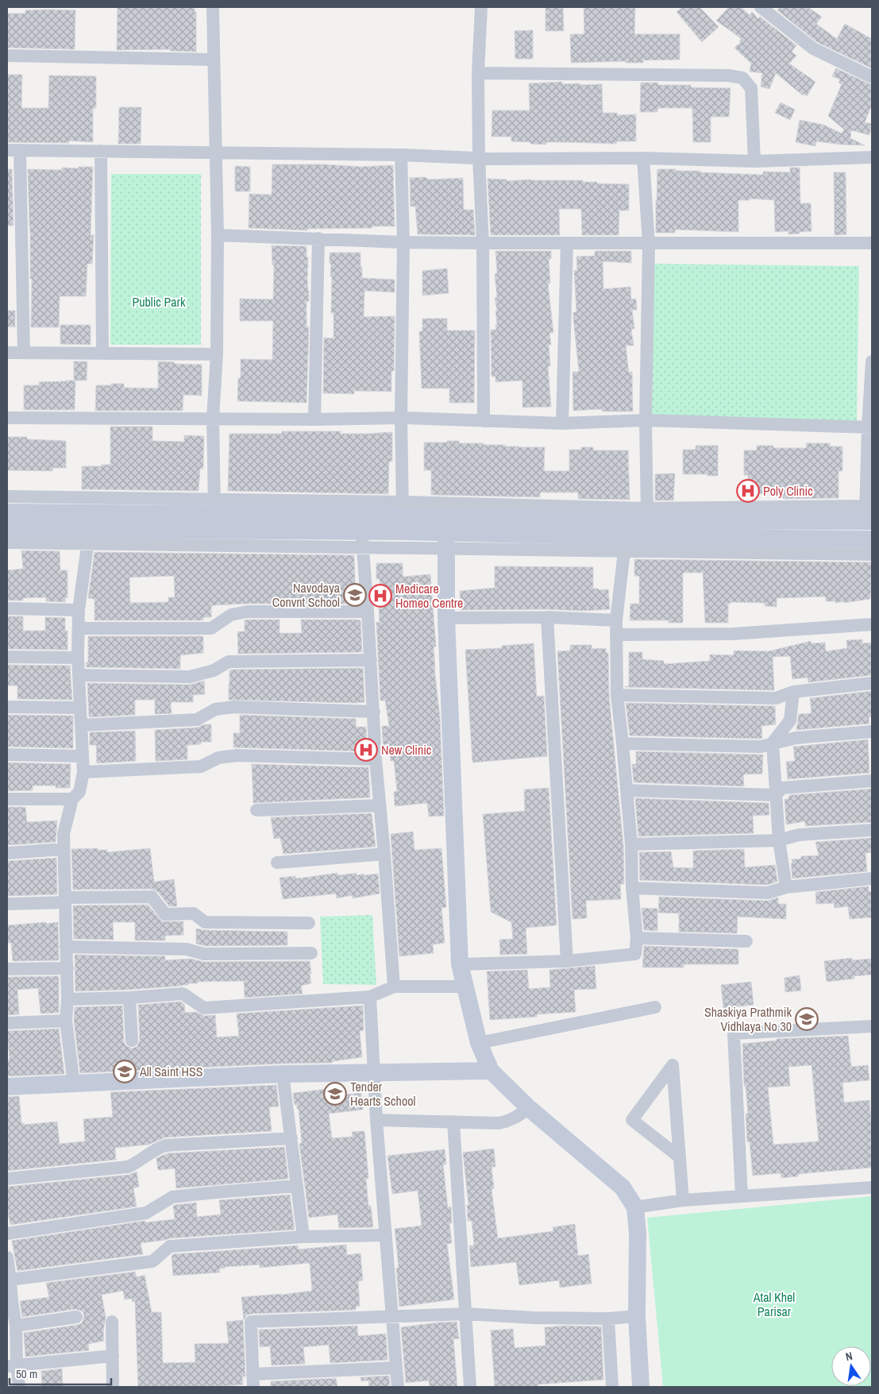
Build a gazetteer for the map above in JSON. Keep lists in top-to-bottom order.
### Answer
{
  "parks": ["Public Park", "Atal Khel Parisar"],
  "places": {
    "hospital": ["Poly Clinic", "Medicare Homeo Centre", "New Clinic"],
    "school or university": [
      "Navodaya Convnt School",
      "Shaskiya Prathmik Vidhlaya No 30",
      "All Saint HSS",
      "Tender Hearts School"
    ]
  },
  "scale_bar": "50 m",
  "north": "top"
}
